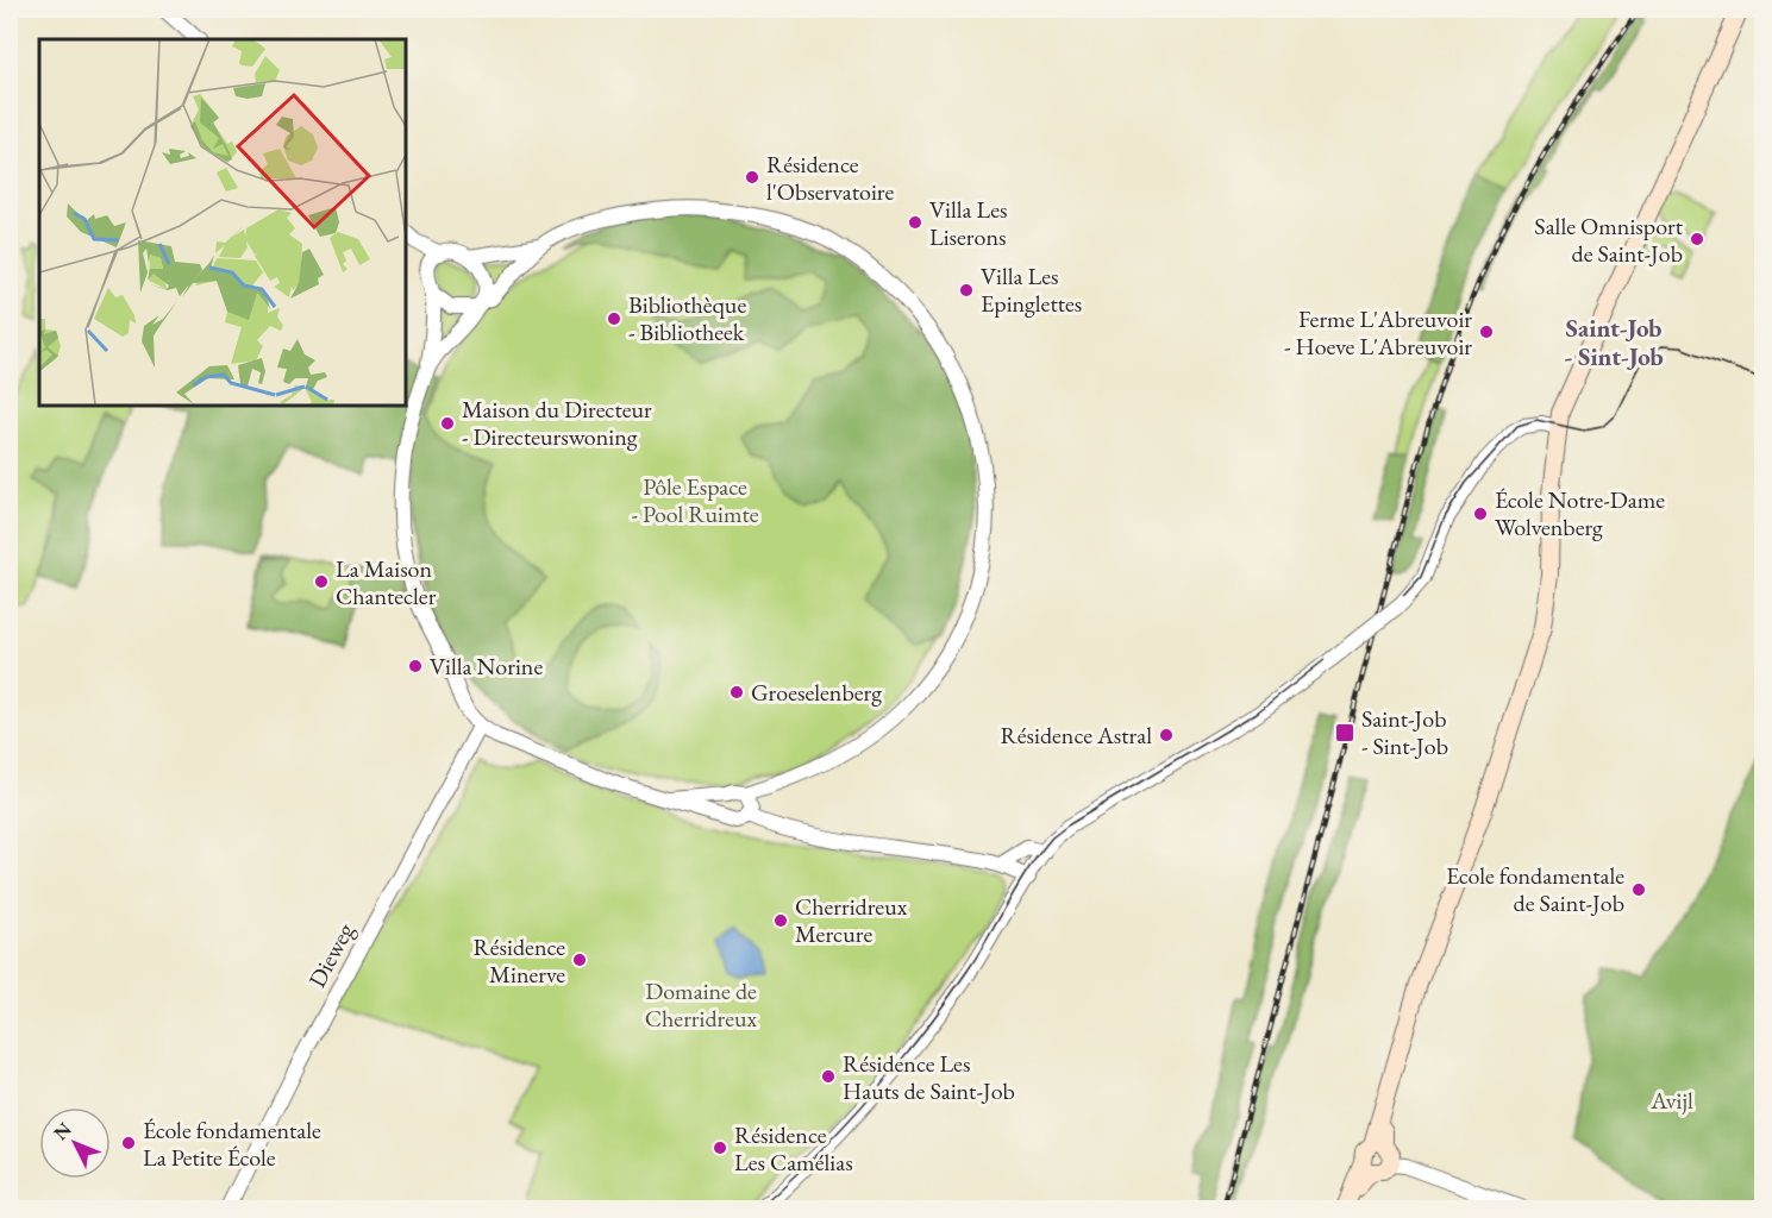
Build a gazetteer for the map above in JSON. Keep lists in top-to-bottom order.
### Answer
{
  "streets": {
    "street": ["Dieweg"]
  },
  "districts": ["Saint-Job - Sint-Job"],
  "parks": ["Pôle Espace - Pool Ruimte", "Domaine de Cherridreux", "Avijl"],
  "places": {
    "other": [
      "Résidence l'Observatoire",
      "Villa Les Liserons",
      "Salle Omnisport de Saint-Job",
      "Villa Les Epinglettes",
      "Bibliothèque - Bibliotheek",
      "Ferme L'Abreuvoir - Hoeve L'Abreuvoir",
      "Maison du Directeur - Directeurswoning",
      "École Notre-Dame Wolvenberg",
      "La Maison Chantecler",
      "Villa Norine",
      "Groeselenberg",
      "Résidence Astral",
      "Ecole fondamentale de Saint-Job",
      "Cherridreux Mercure",
      "Résidence Minerve",
      "Résidence Les Hauts de Saint-Job",
      "École fondamentale La Petite École",
      "Résidence Les Camélias"
    ],
    "transit": ["Saint-Job - Sint-Job"]
  },
  "north": "top left"
}
